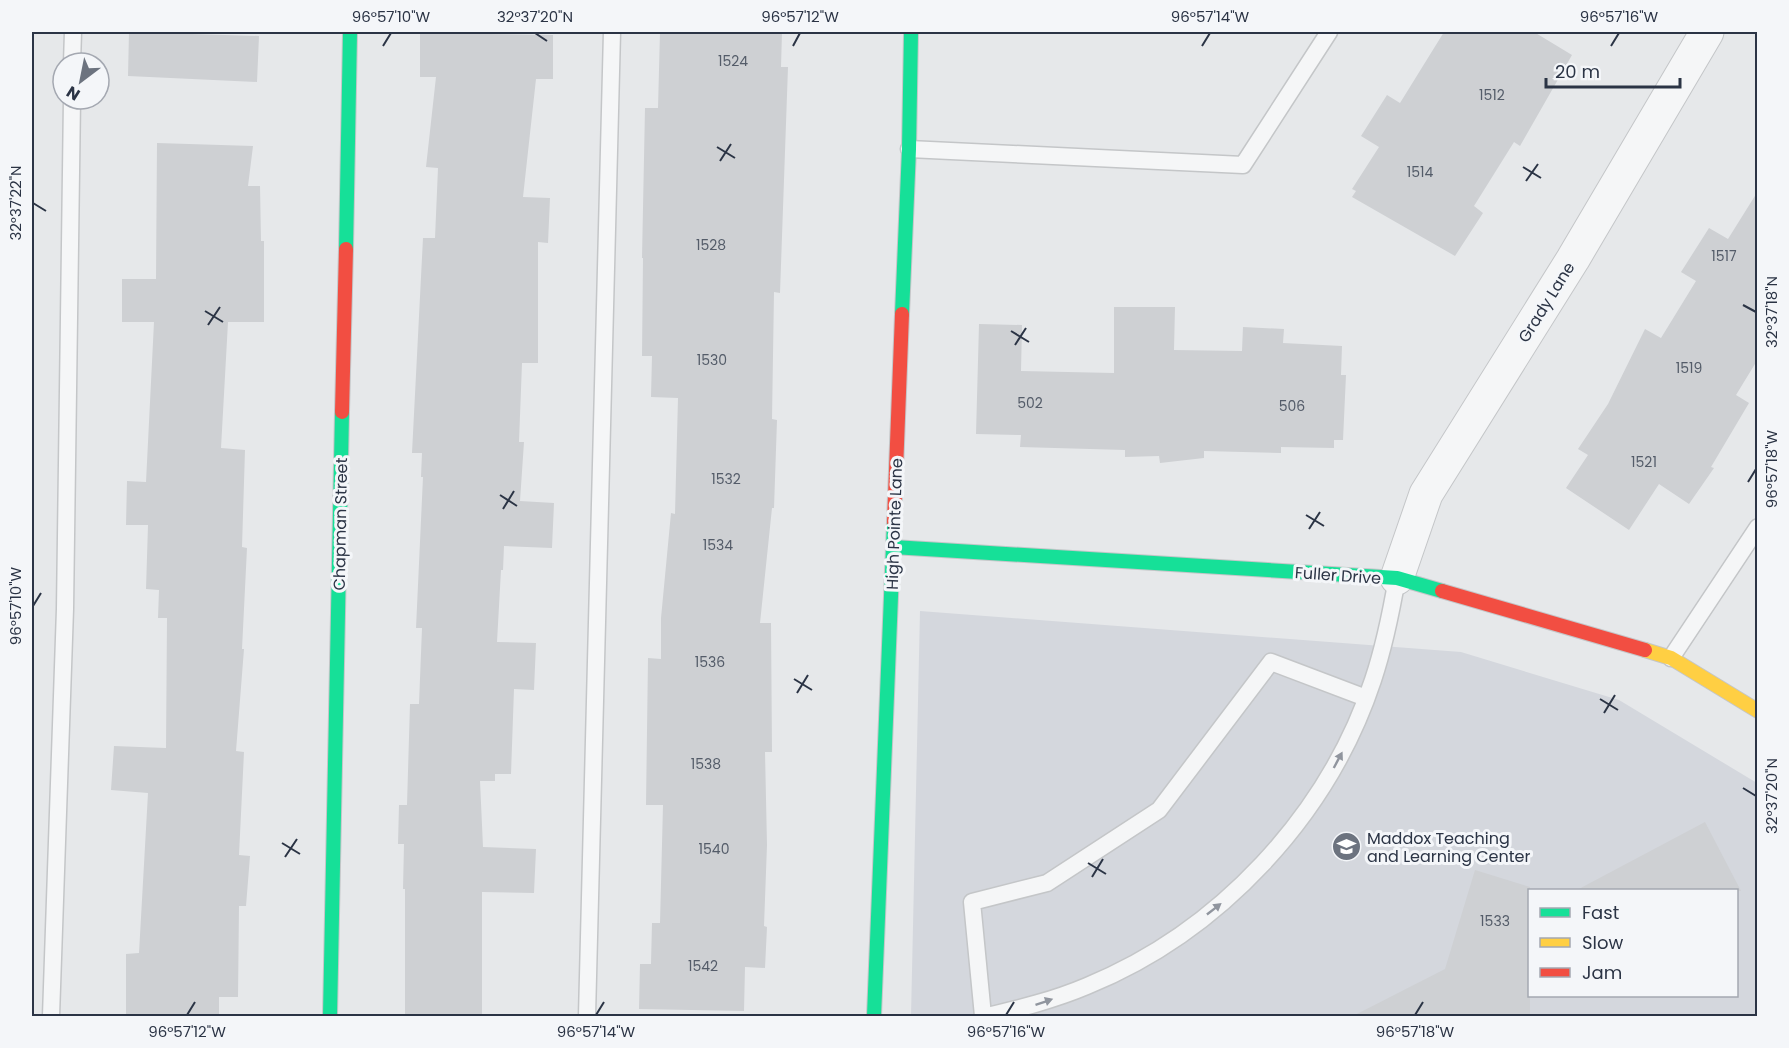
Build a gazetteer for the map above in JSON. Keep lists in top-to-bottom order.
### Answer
{
  "streets": {
    "street": [
      "Grady Lane",
      "Chapman Street",
      "High Pointe Lane",
      "Fuller Drive"
    ]
  },
  "crossings": [
    ["Grady Lane", "Fuller Drive"],
    ["High Pointe Lane", "Fuller Drive"]
  ],
  "places": {
    "school or university": ["Maddox Teaching and Learning Center"]
  },
  "house_numbers": [
    "1524",
    "1512",
    "1514",
    "1528",
    "1517",
    "1530",
    "1519",
    "502",
    "506",
    "1521",
    "1532",
    "1534",
    "1536",
    "1538",
    "1540",
    "1533",
    "1542"
  ],
  "legend": ["Fast", "Slow", "Jam"],
  "scale_bar": "20 m",
  "north": "bottom left",
  "coordinates": [
    "96°57'10\"W",
    "32°37'20\"N",
    "96°57'12\"W",
    "96°57'14\"W",
    "96°57'16\"W",
    "32°37'22\"N",
    "32°37'18\"N",
    "96°57'18\"W"
  ]
}
